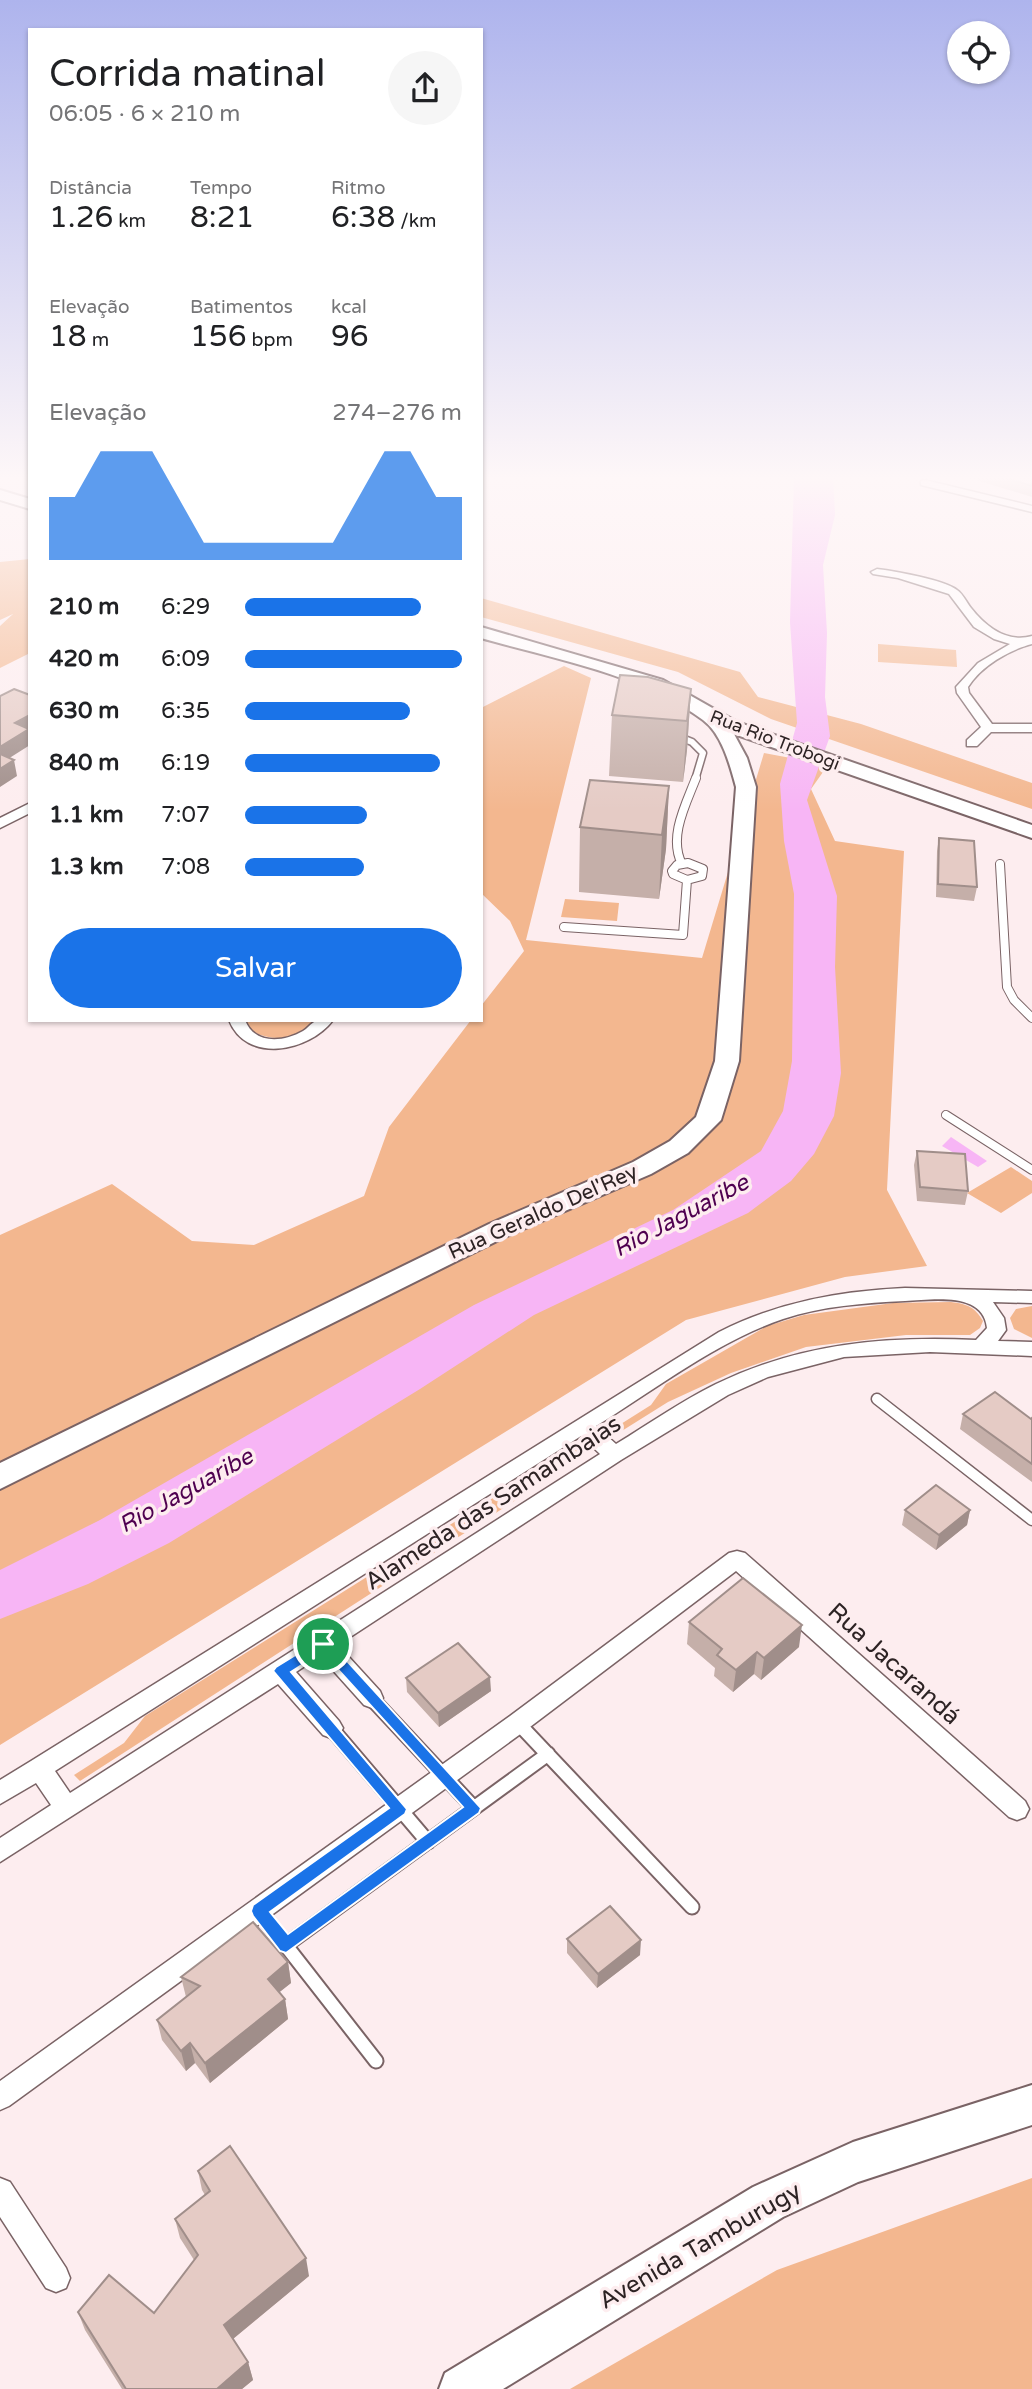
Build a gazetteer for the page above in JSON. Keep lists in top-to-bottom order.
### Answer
{
  "streets": {
    "main road": ["Rua Rio Trobogi", "Rua Geraldo Del'Rey", "Avenida Tamburugy"],
    "street": ["Alameda das Samambaias", "Rua Jacarandá"]
  },
  "crossings": [
    ["Rua Rio Trobogi", "Rua Geraldo Del'Rey"]
  ],
  "water": ["Rio Jaguaribe"],
  "page": {
    "heading": ["Corrida matinal", "06:05 · 6 × 210 m"],
    "stats": [
      ["Distância", "1.26 km"],
      ["Tempo", "8:21"],
      ["Ritmo", "6:38 /km"],
      ["Elevação", "18 m"],
      ["Batimentos", "156 bpm"],
      ["kcal", "96"]
    ],
    "chart": ["Elevação", "274–276 m"],
    "list": [
      {
        "name": "210 m",
        "note": "6:29"
      },
      {
        "name": "420 m",
        "note": "6:09"
      },
      {
        "name": "630 m",
        "note": "6:35"
      },
      {
        "name": "840 m",
        "note": "6:19"
      },
      {
        "name": "1.1 km",
        "note": "7:07"
      },
      {
        "name": "1.3 km",
        "note": "7:08"
      }
    ],
    "buttons": "Salvar"
  }
}
